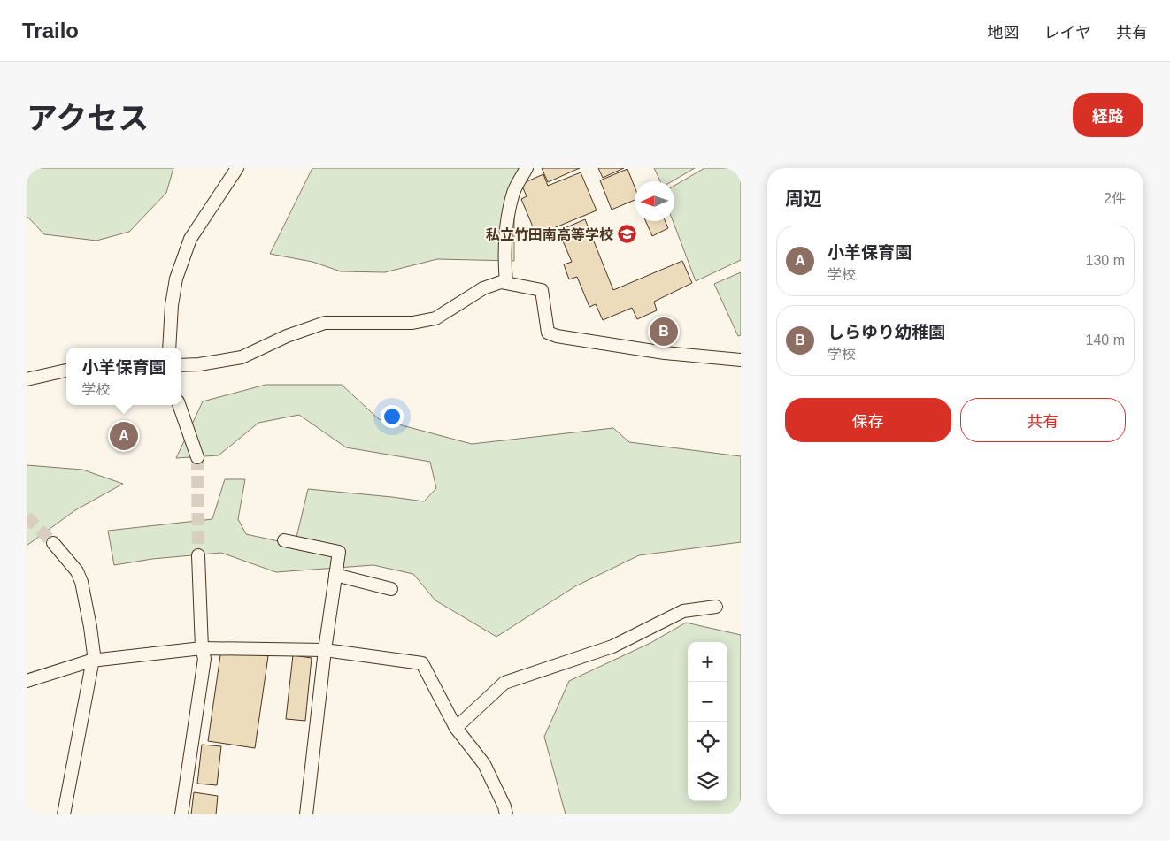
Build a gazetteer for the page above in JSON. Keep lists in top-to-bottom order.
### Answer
{
  "places": {
    "school or university": ["私立竹田南高等学校"]
  },
  "north": "left",
  "page": {
    "header": "Trailo",
    "nav": ["地図", "レイヤ", "共有"],
    "title": "アクセス",
    "buttons": [
      "経路",
      ["保存", "共有"]
    ],
    "heading": ["周辺", "2件"],
    "list": [
      {
        "mark": "A",
        "name": "小羊保育園",
        "note": "学校",
        "value": "130 m"
      },
      {
        "mark": "B",
        "name": "しらゆり幼稚園",
        "note": "学校",
        "value": "140 m"
      }
    ],
    "pins": ["B", "A"],
    "popup": ["小羊保育園", "学校"],
    "map_buttons": ["+", "−"]
  }
}
